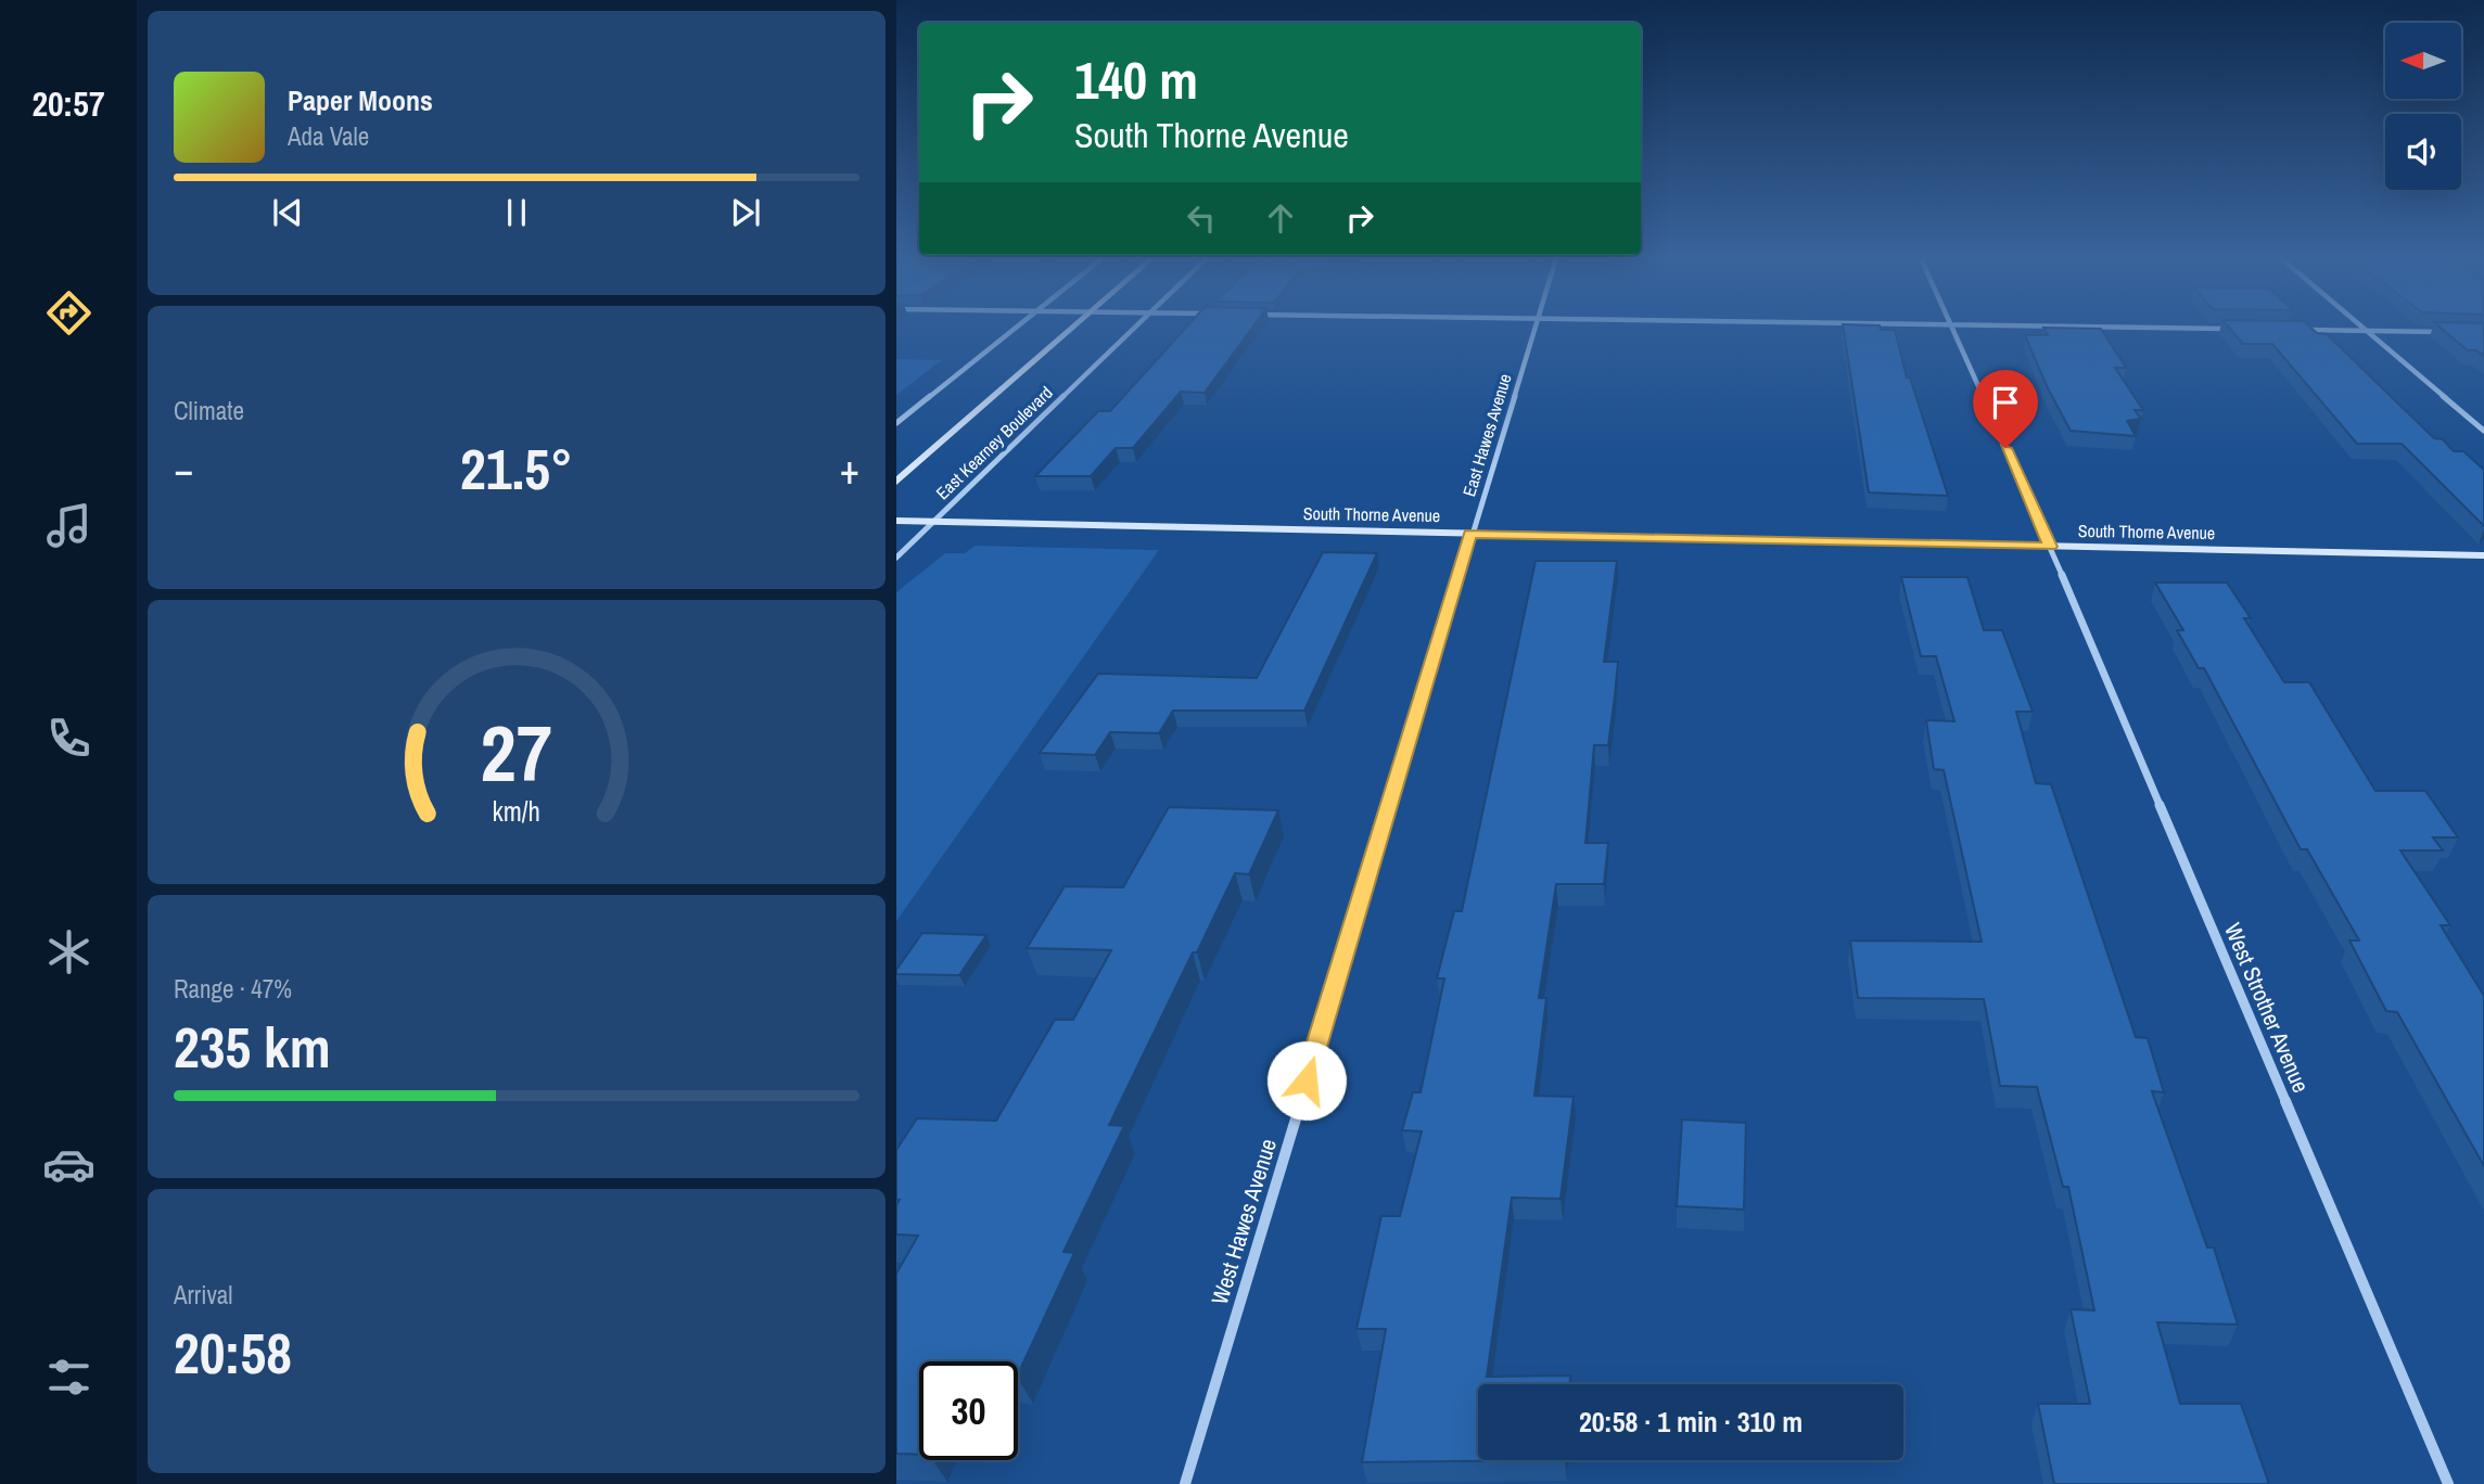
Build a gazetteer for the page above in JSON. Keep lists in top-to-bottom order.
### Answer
{
  "streets": {
    "main road": ["East Kearney Boulevard", "South Thorne Avenue"],
    "street": ["East Hawes Avenue", "West Strother Avenue", "West Hawes Avenue"]
  },
  "crossings": [
    ["East Hawes Avenue", "South Thorne Avenue"],
    ["East Hawes Avenue", "West Hawes Avenue"],
    ["East Kearney Boulevard", "South Thorne Avenue"],
    ["South Thorne Avenue", "West Strother Avenue"],
    ["South Thorne Avenue", "West Hawes Avenue"]
  ],
  "north": "left",
  "page": {
    "tabs": "20:57",
    "turn": ["140 m", "South Thorne Avenue"],
    "song": ["Paper Moons", "Ada Vale"],
    "tile": [
      "Climate",
      ["Range · 47%", "235 km"],
      ["Arrival", "20:58"]
    ],
    "heat": ["−", "21.5°", "+"],
    "limit": "30",
    "trip": "20:58 · 1 min · 310 m",
    "gauge": ["27", "km/h"]
  }
}
